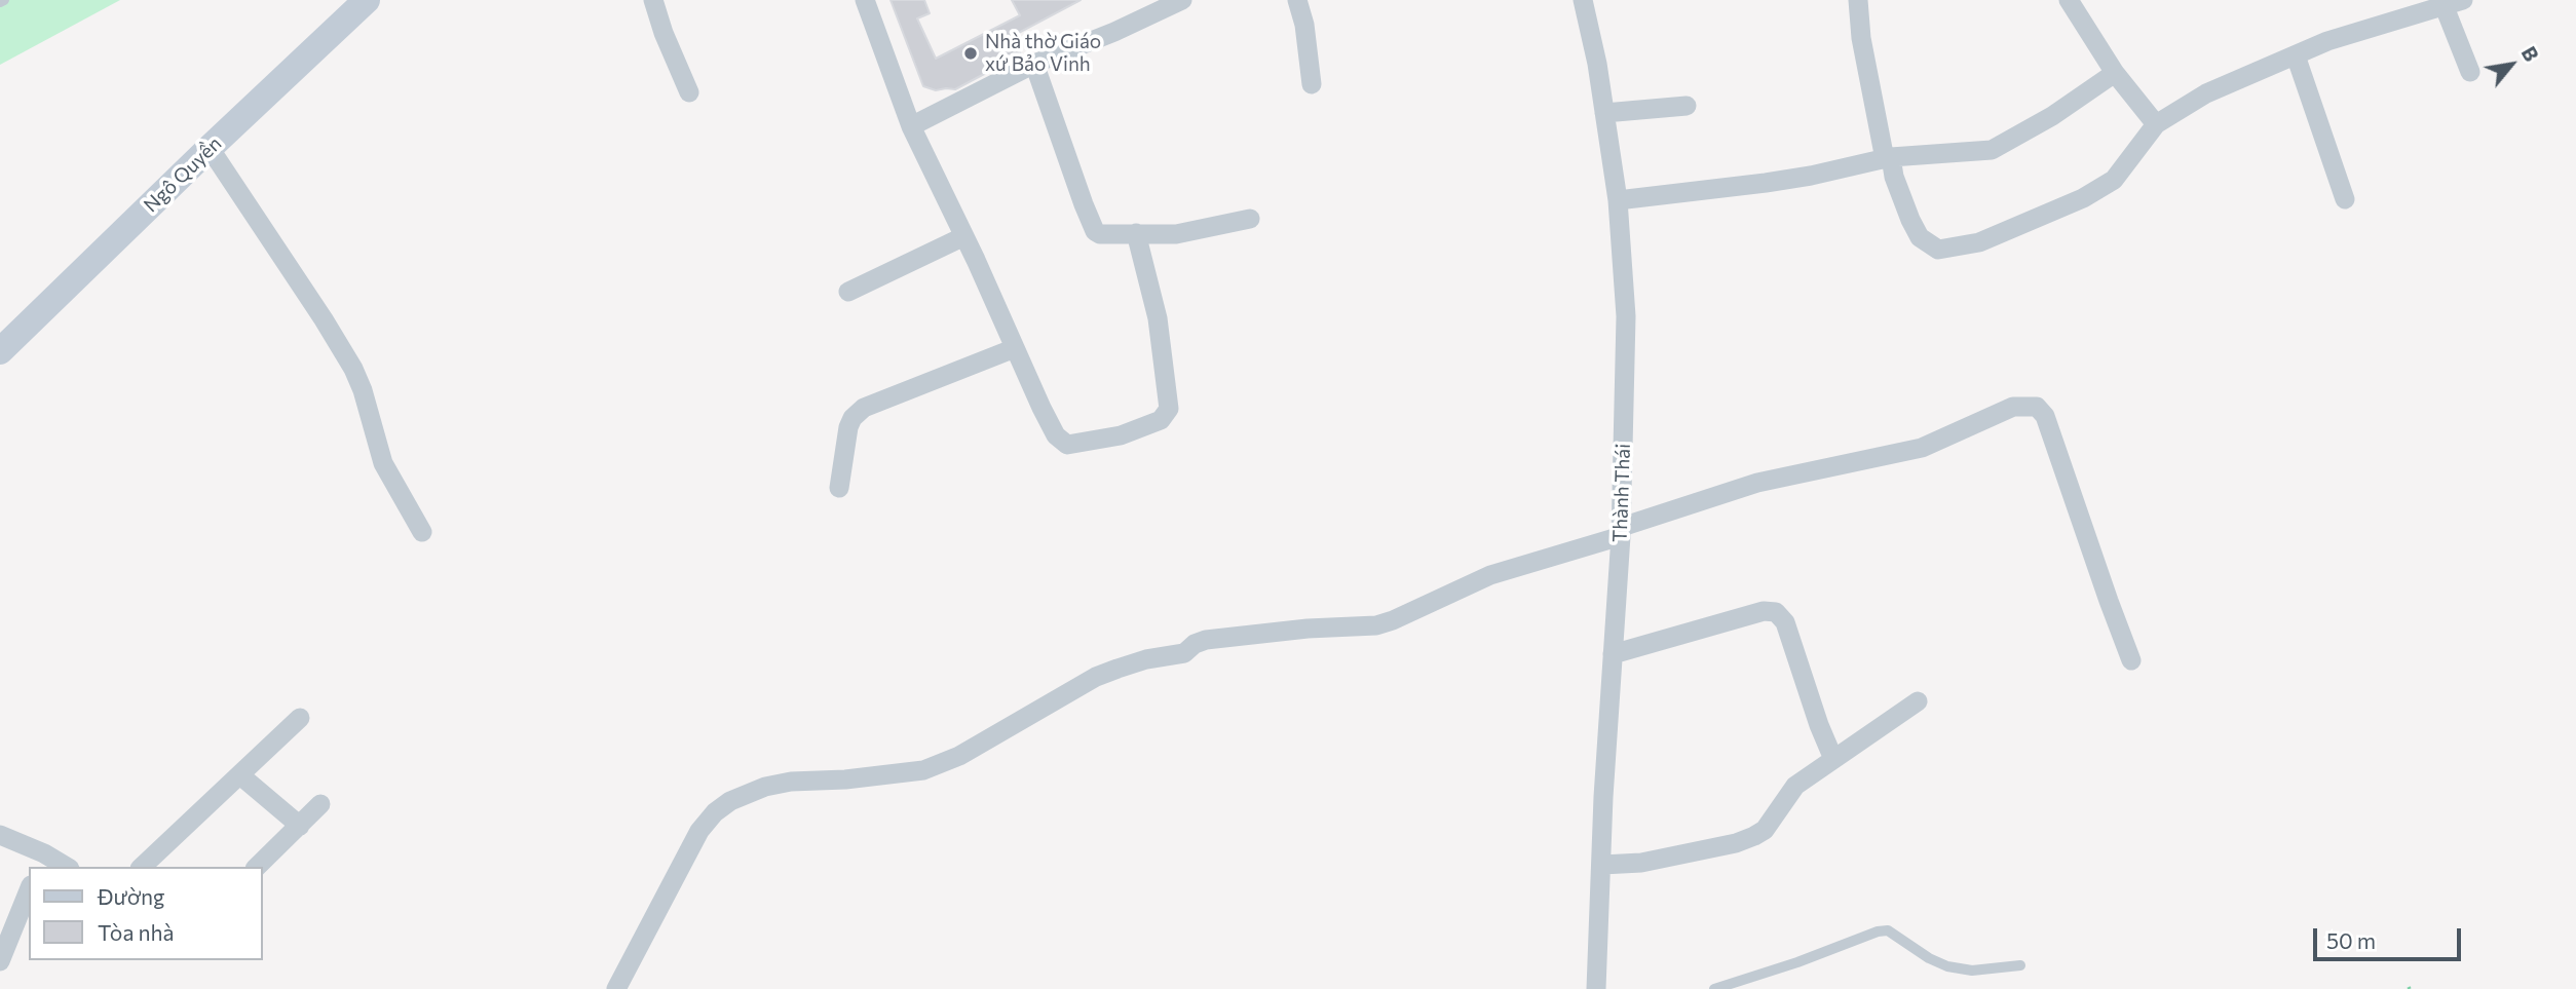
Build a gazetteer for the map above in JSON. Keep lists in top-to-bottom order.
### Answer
{
  "streets": {
    "street": ["Ngô Quyền", "Thành Thái"]
  },
  "places": ["Nhà thờ Giáo xứ Bảo Vinh"],
  "legend": ["Đường", "Tòa nhà"],
  "scale_bar": "50 m",
  "north": "top right"
}
